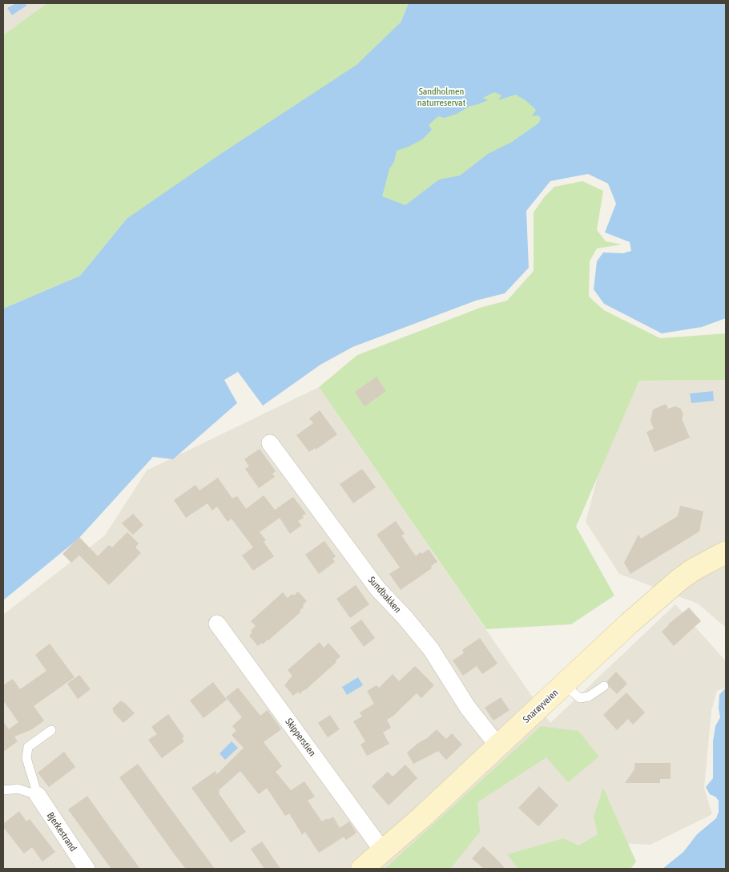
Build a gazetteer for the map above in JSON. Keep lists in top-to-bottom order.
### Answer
{
  "streets": {
    "street": [
      "Sundbakken",
      "Snarøyveien",
      "Skipperstien",
      "Bjerkestrand"
    ]
  },
  "crossings": [
    ["Sundbakken", "Snarøyveien"],
    ["Snarøyveien", "Skipperstien"]
  ],
  "parks": ["Sandholmen naturreservat"]
}
